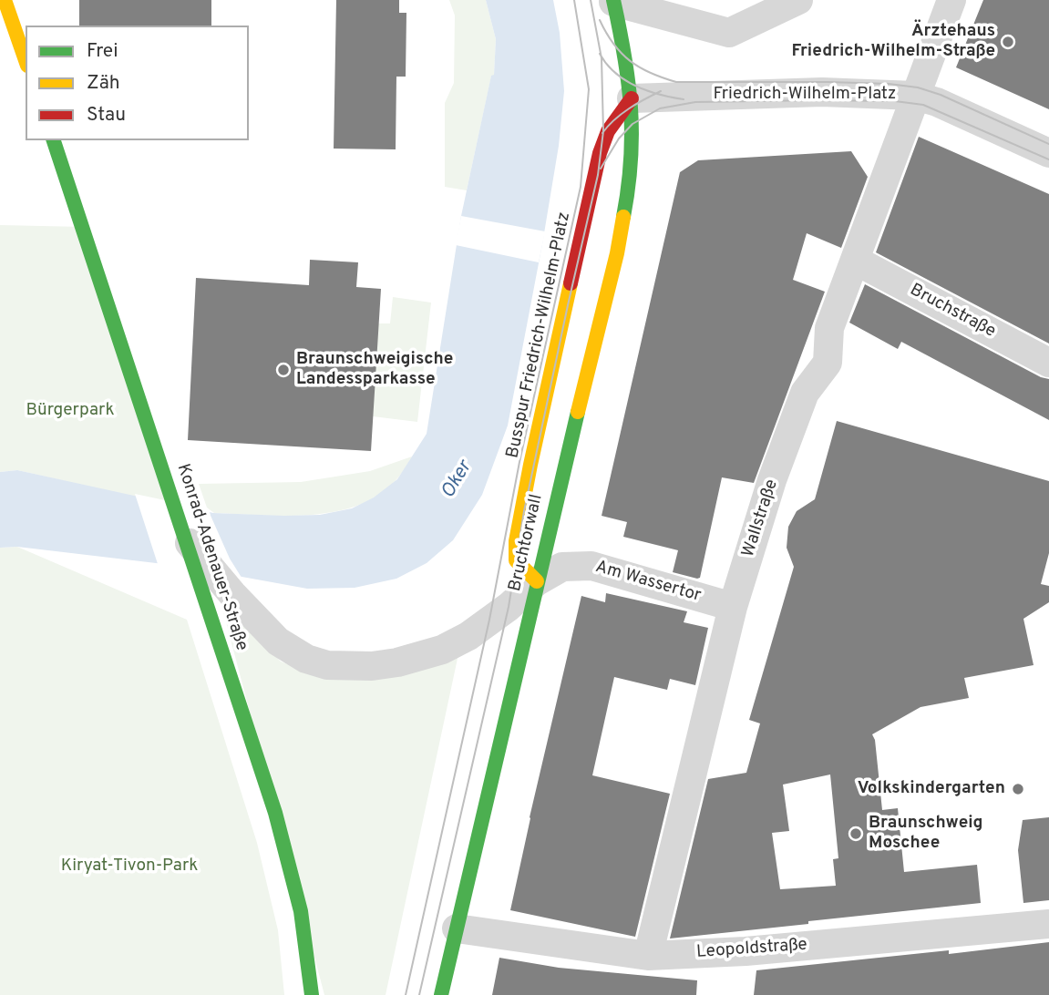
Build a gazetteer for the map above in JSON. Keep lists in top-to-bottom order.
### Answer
{
  "streets": {
    "main road": ["Busspur Friedrich-Wilhelm-Platz", "Bruchtorwall", "Konrad-Adenauer-Straße"],
    "street": [
      "Friedrich-Wilhelm-Platz",
      "Bruchstraße",
      "Wallstraße",
      "Am Wassertor",
      "Leopoldstraße"
    ]
  },
  "crossings": [
    ["Friedrich-Wilhelm-Platz", "Busspur Friedrich-Wilhelm-Platz"],
    ["Friedrich-Wilhelm-Platz", "Wallstraße"],
    ["Friedrich-Wilhelm-Platz", "Bruchtorwall"],
    ["Bruchstraße", "Wallstraße"],
    ["Busspur Friedrich-Wilhelm-Platz", "Bruchtorwall"],
    ["Busspur Friedrich-Wilhelm-Platz", "Am Wassertor"],
    ["Wallstraße", "Am Wassertor"],
    ["Wallstraße", "Leopoldstraße"],
    ["Bruchtorwall", "Am Wassertor"],
    ["Bruchtorwall", "Leopoldstraße"],
    ["Konrad-Adenauer-Straße", "Am Wassertor"]
  ],
  "water": ["Oker"],
  "parks": ["Bürgerpark", "Kiryat-Tivon-Park"],
  "places": [
    "Ärztehaus Friedrich-Wilhelm-Straße",
    "Braunschweigische Landessparkasse",
    "Volkskindergarten",
    "Braunschweig Moschee"
  ],
  "legend": ["Frei", "Zäh", "Stau"]
}
